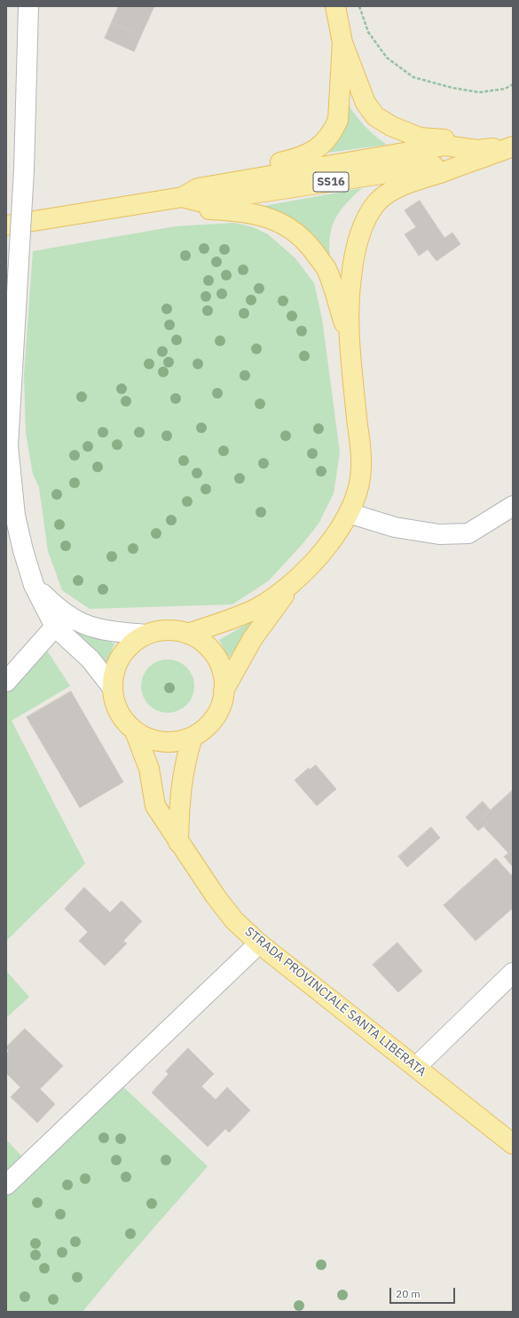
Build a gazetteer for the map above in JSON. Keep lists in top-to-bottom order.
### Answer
{
  "streets": {
    "main road": ["SS16", "STRADA PROVINCIALE SANTA LIBERATA"]
  },
  "scale_bar": "20 m"
}
